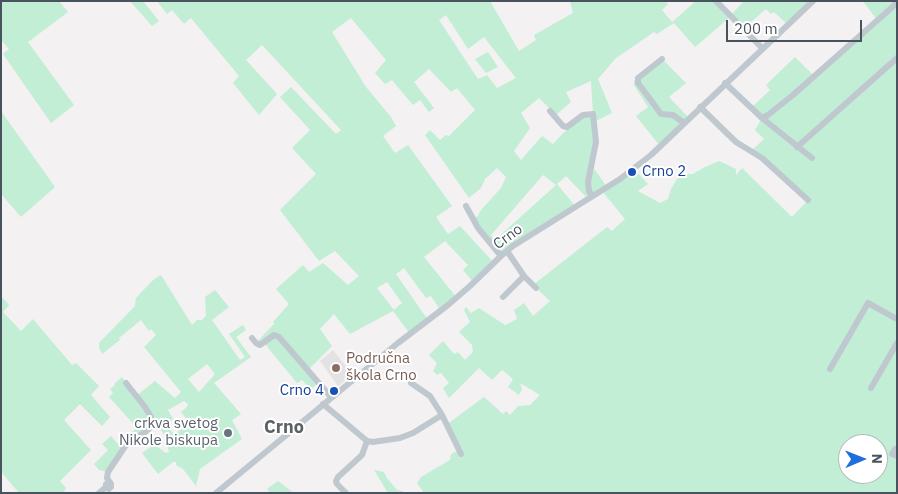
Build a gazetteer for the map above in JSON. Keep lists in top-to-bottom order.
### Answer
{
  "streets": {
    "street": ["Crno"]
  },
  "districts": ["Crno"],
  "places": [
    "Crno 2",
    "Područna škola Crno",
    "Crno 4",
    "crkva svetog Nikole biskupa"
  ],
  "scale_bar": "200 m",
  "north": "right"
}
